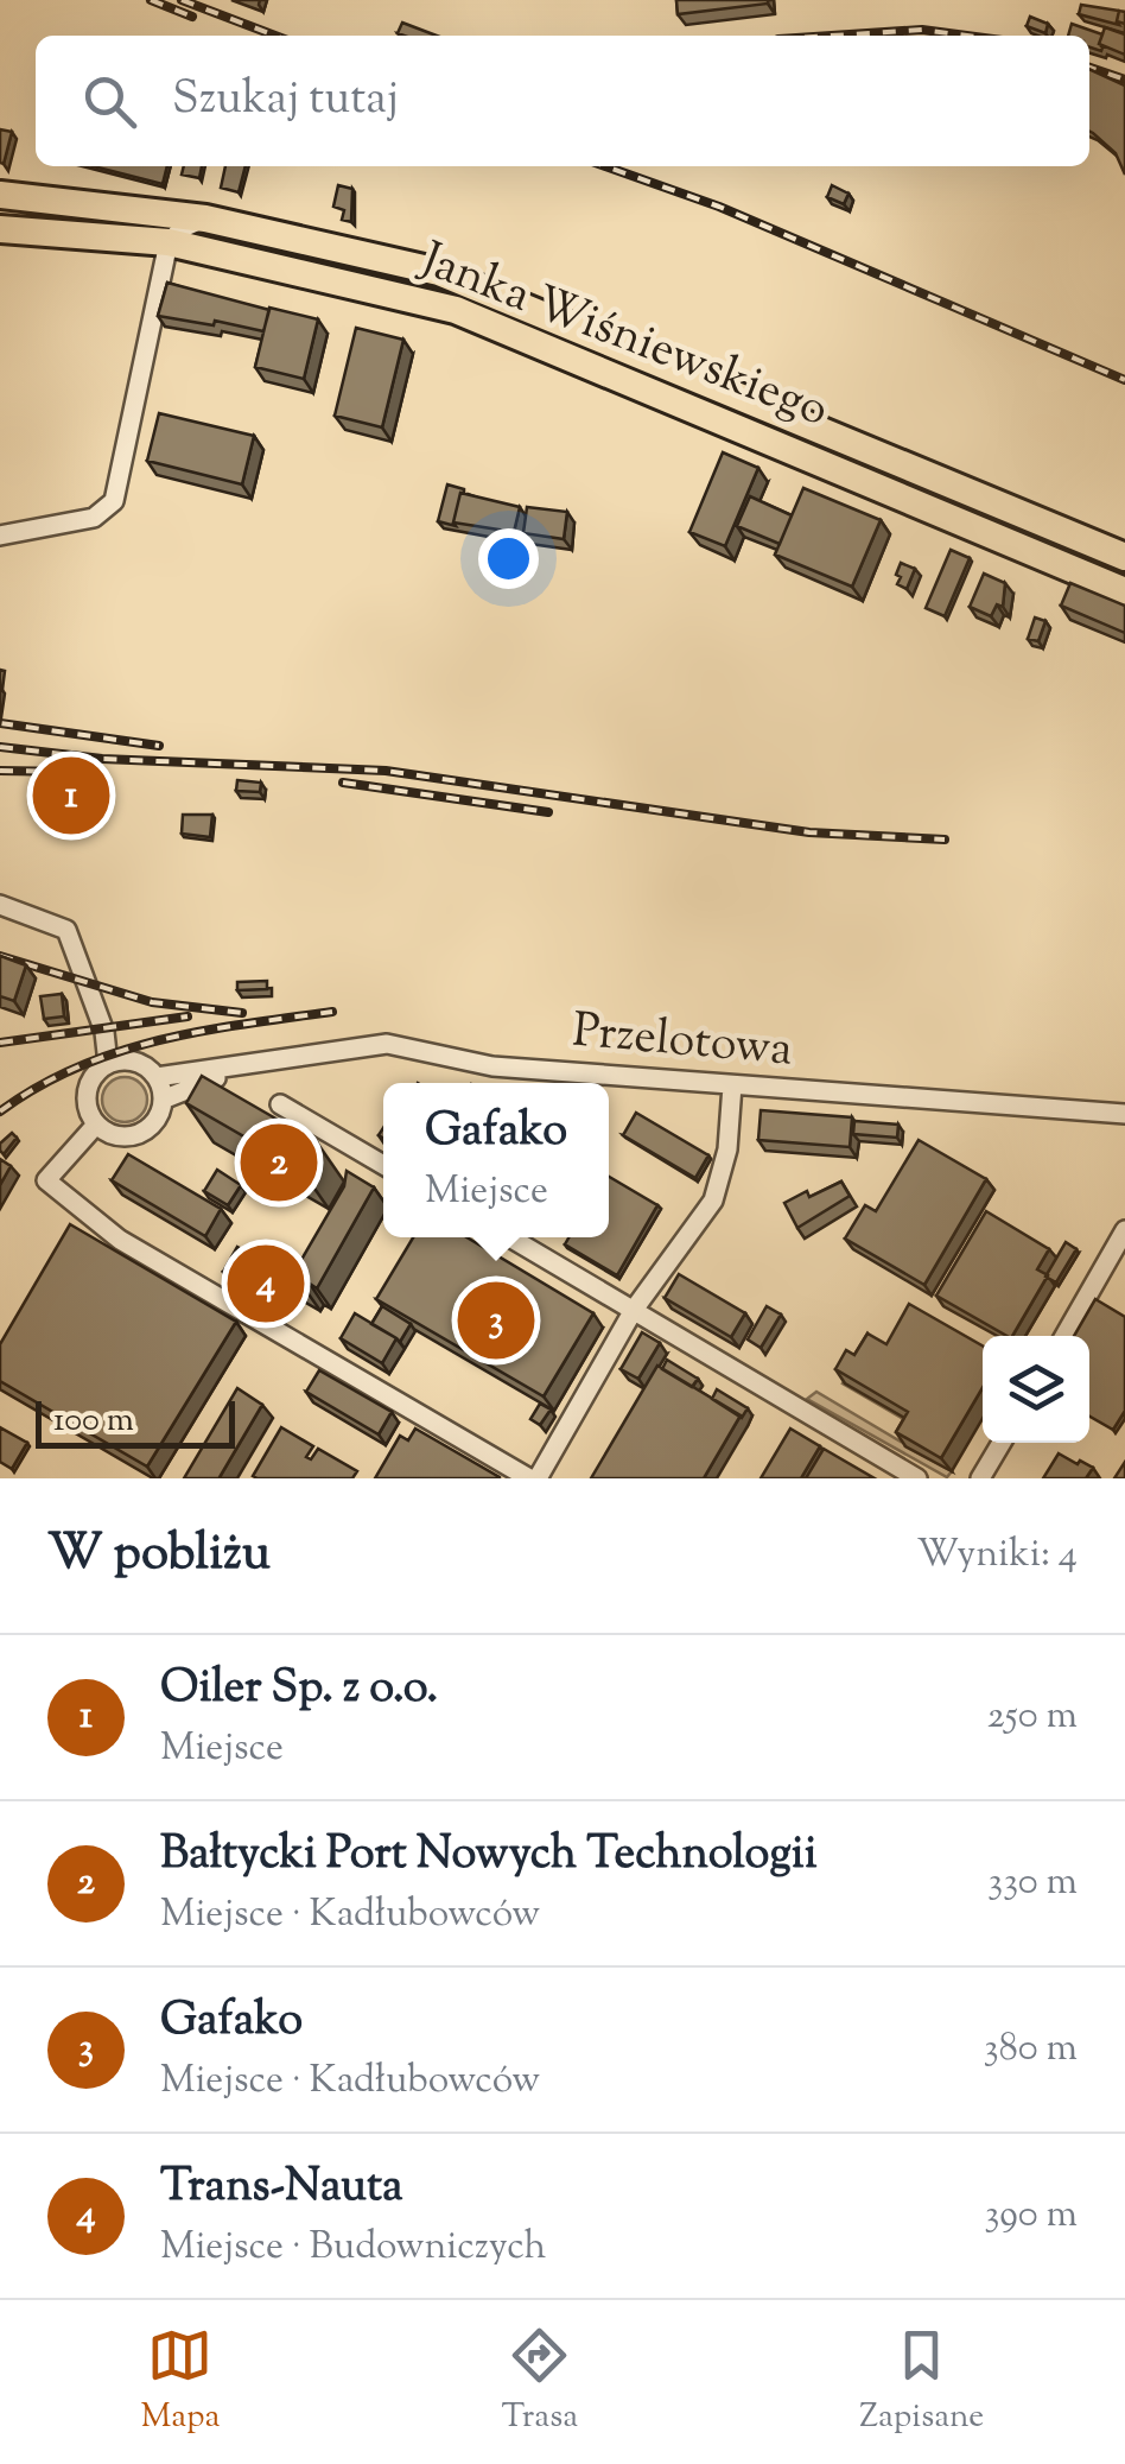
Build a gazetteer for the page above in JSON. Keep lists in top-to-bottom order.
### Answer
{
  "streets": {
    "highway": ["Janka Wiśniewskiego"],
    "street": ["Przelotowa"]
  },
  "scale_bar": "100 m",
  "page": {
    "search": "Szukaj tutaj",
    "pins": [
      "1",
      "2",
      "4",
      "3"
    ],
    "popup": ["Gafako", "Miejsce"],
    "scale": "100 m",
    "heading": ["W pobliżu", "Wyniki: 4"],
    "list": [
      {
        "mark": "1",
        "name": "Oiler Sp. z o.o.",
        "note": "Miejsce",
        "value": "250 m"
      },
      {
        "mark": "2",
        "name": "Bałtycki Port Nowych Technologii",
        "note": "Miejsce · Kadłubowców",
        "value": "330 m"
      },
      {
        "mark": "3",
        "name": "Gafako",
        "note": "Miejsce · Kadłubowców",
        "value": "380 m"
      },
      {
        "mark": "4",
        "name": "Trans-Nauta",
        "note": "Miejsce · Budowniczych",
        "value": "390 m"
      }
    ],
    "nav": ["Mapa", "Trasa", "Zapisane"]
  }
}
